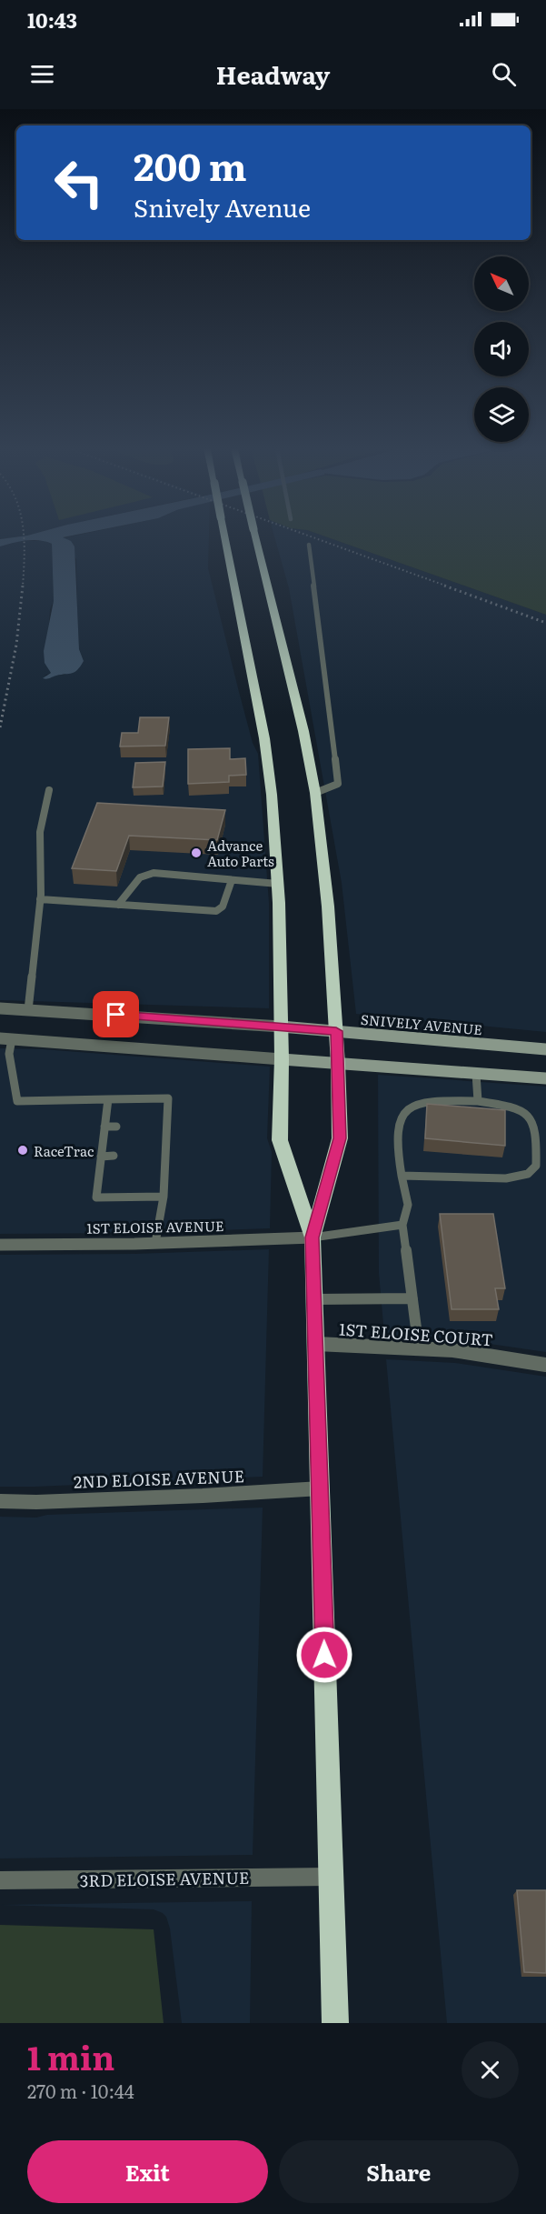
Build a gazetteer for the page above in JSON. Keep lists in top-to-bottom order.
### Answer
{
  "streets": {
    "main road": ["SNIVELY AVENUE"],
    "street": [
      "1ST ELOISE AVENUE",
      "1ST ELOISE COURT",
      "2ND ELOISE AVENUE",
      "3RD ELOISE AVENUE"
    ]
  },
  "places": ["Advance Auto Parts", "RaceTrac"],
  "north": "top left",
  "page": {
    "status": "10:43",
    "header": "Headway",
    "turn": ["200 m", "Snively Avenue"],
    "heading": ["1 min", "270 m · 10:44"],
    "buttons": ["Exit", "Share"]
  }
}
